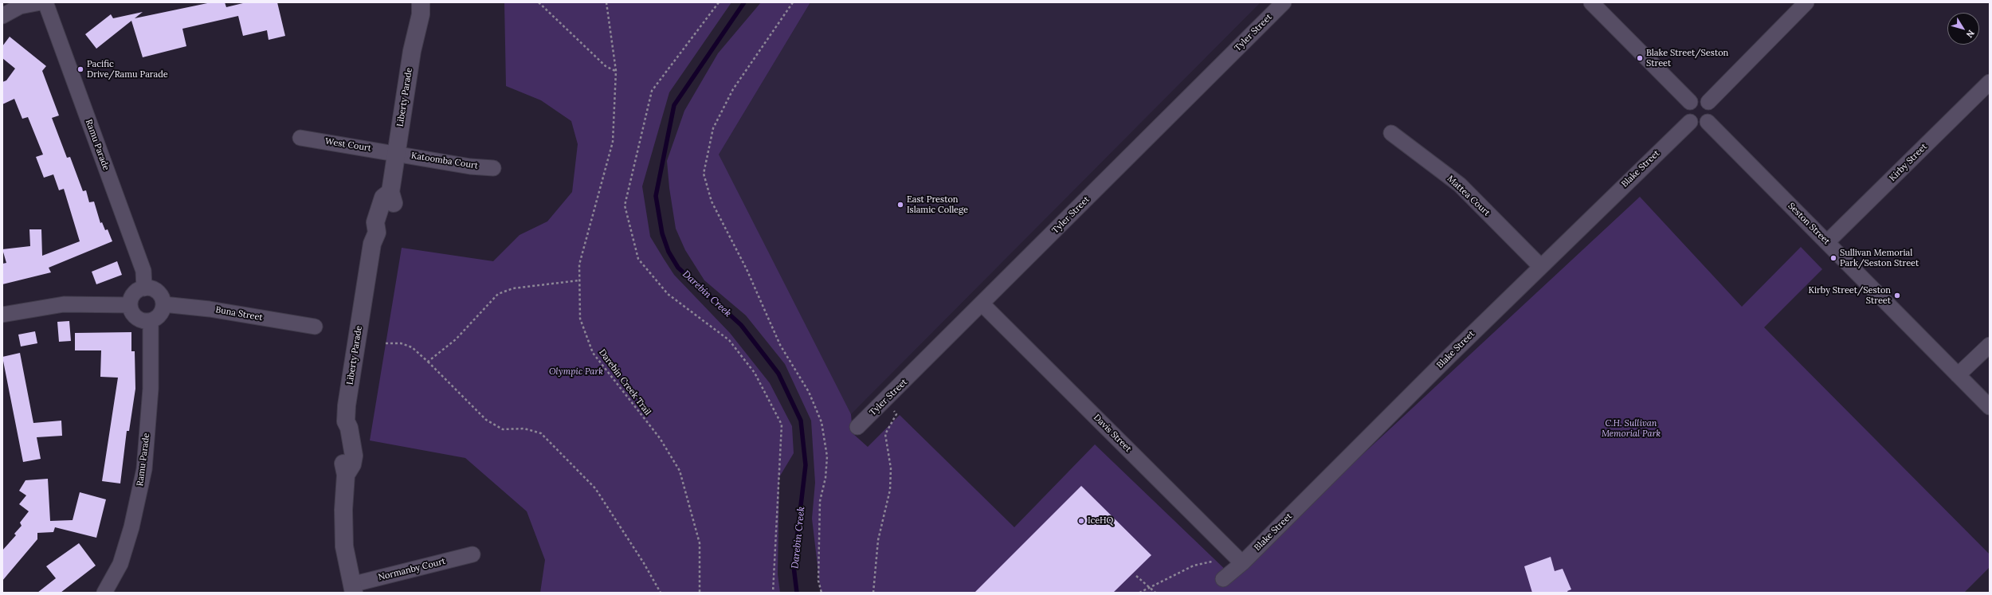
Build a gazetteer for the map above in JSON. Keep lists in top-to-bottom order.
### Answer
{
  "streets": {
    "street": [
      "Tyler Street",
      "Liberty Parade",
      "Ramu Parade",
      "West Court",
      "Katoomba Court",
      "Kirby Street",
      "Blake Street",
      "Mattea Court",
      "Seston Street",
      "Buna Street",
      "Davis Street",
      "Normanby Court"
    ],
    "path": ["Darebin Creek Trail"]
  },
  "crossings": [
    ["Tyler Street", "Davis Street"],
    ["Liberty Parade", "West Court"],
    ["Liberty Parade", "Katoomba Court"],
    ["Liberty Parade", "Normanby Court"],
    ["Ramu Parade", "Buna Street"],
    ["West Court", "Katoomba Court"],
    ["Kirby Street", "Seston Street"],
    ["Blake Street", "Mattea Court"],
    ["Blake Street", "Seston Street"],
    ["Blake Street", "Davis Street"]
  ],
  "water": ["Darebin Creek"],
  "parks": ["Olympic Park", "C.H. Sullivan Memorial Park"],
  "places": [
    "Blake Street/Seston Street",
    "Pacific Drive/Ramu Parade",
    "East Preston Islamic College",
    "Sullivan Memorial Park/Seston Street",
    "Kirby Street/Seston Street",
    "IceHQ"
  ],
  "north": "bottom right"
}
